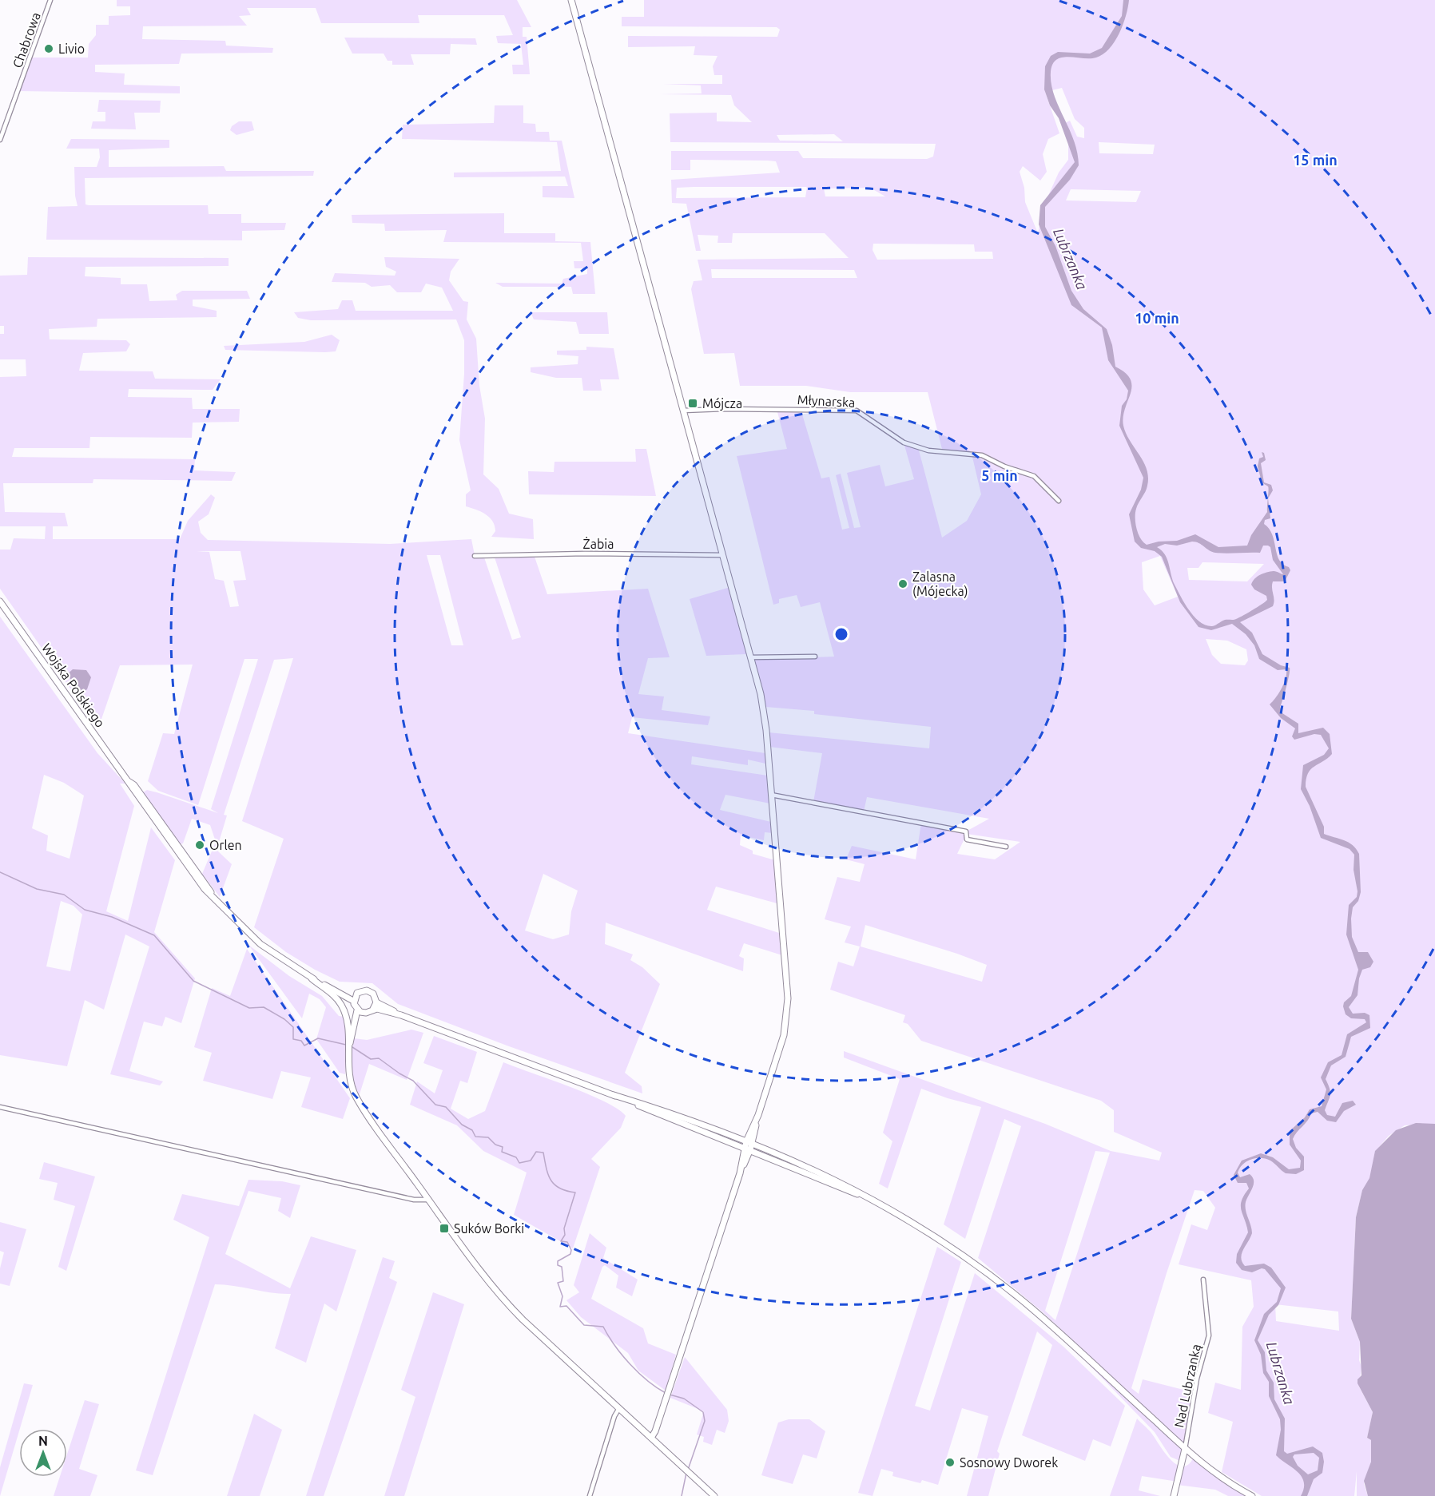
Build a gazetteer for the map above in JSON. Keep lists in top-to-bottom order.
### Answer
{
  "streets": {
    "street": [
      "Chabrowa",
      "Młynarska",
      "Żabia",
      "Wojska Polskiego",
      "Nad Lubrzanką"
    ]
  },
  "water": ["Lubrzanka"],
  "places": {
    "other": [
      "Livio",
      "Zalasna (Mójecka)",
      "Orlen",
      "Sosnowy Dworek"
    ],
    "transit": ["Mójcza", "Suków Borki"]
  },
  "north": "top",
  "rings": ["15 min", "10 min", "5 min"]
}
